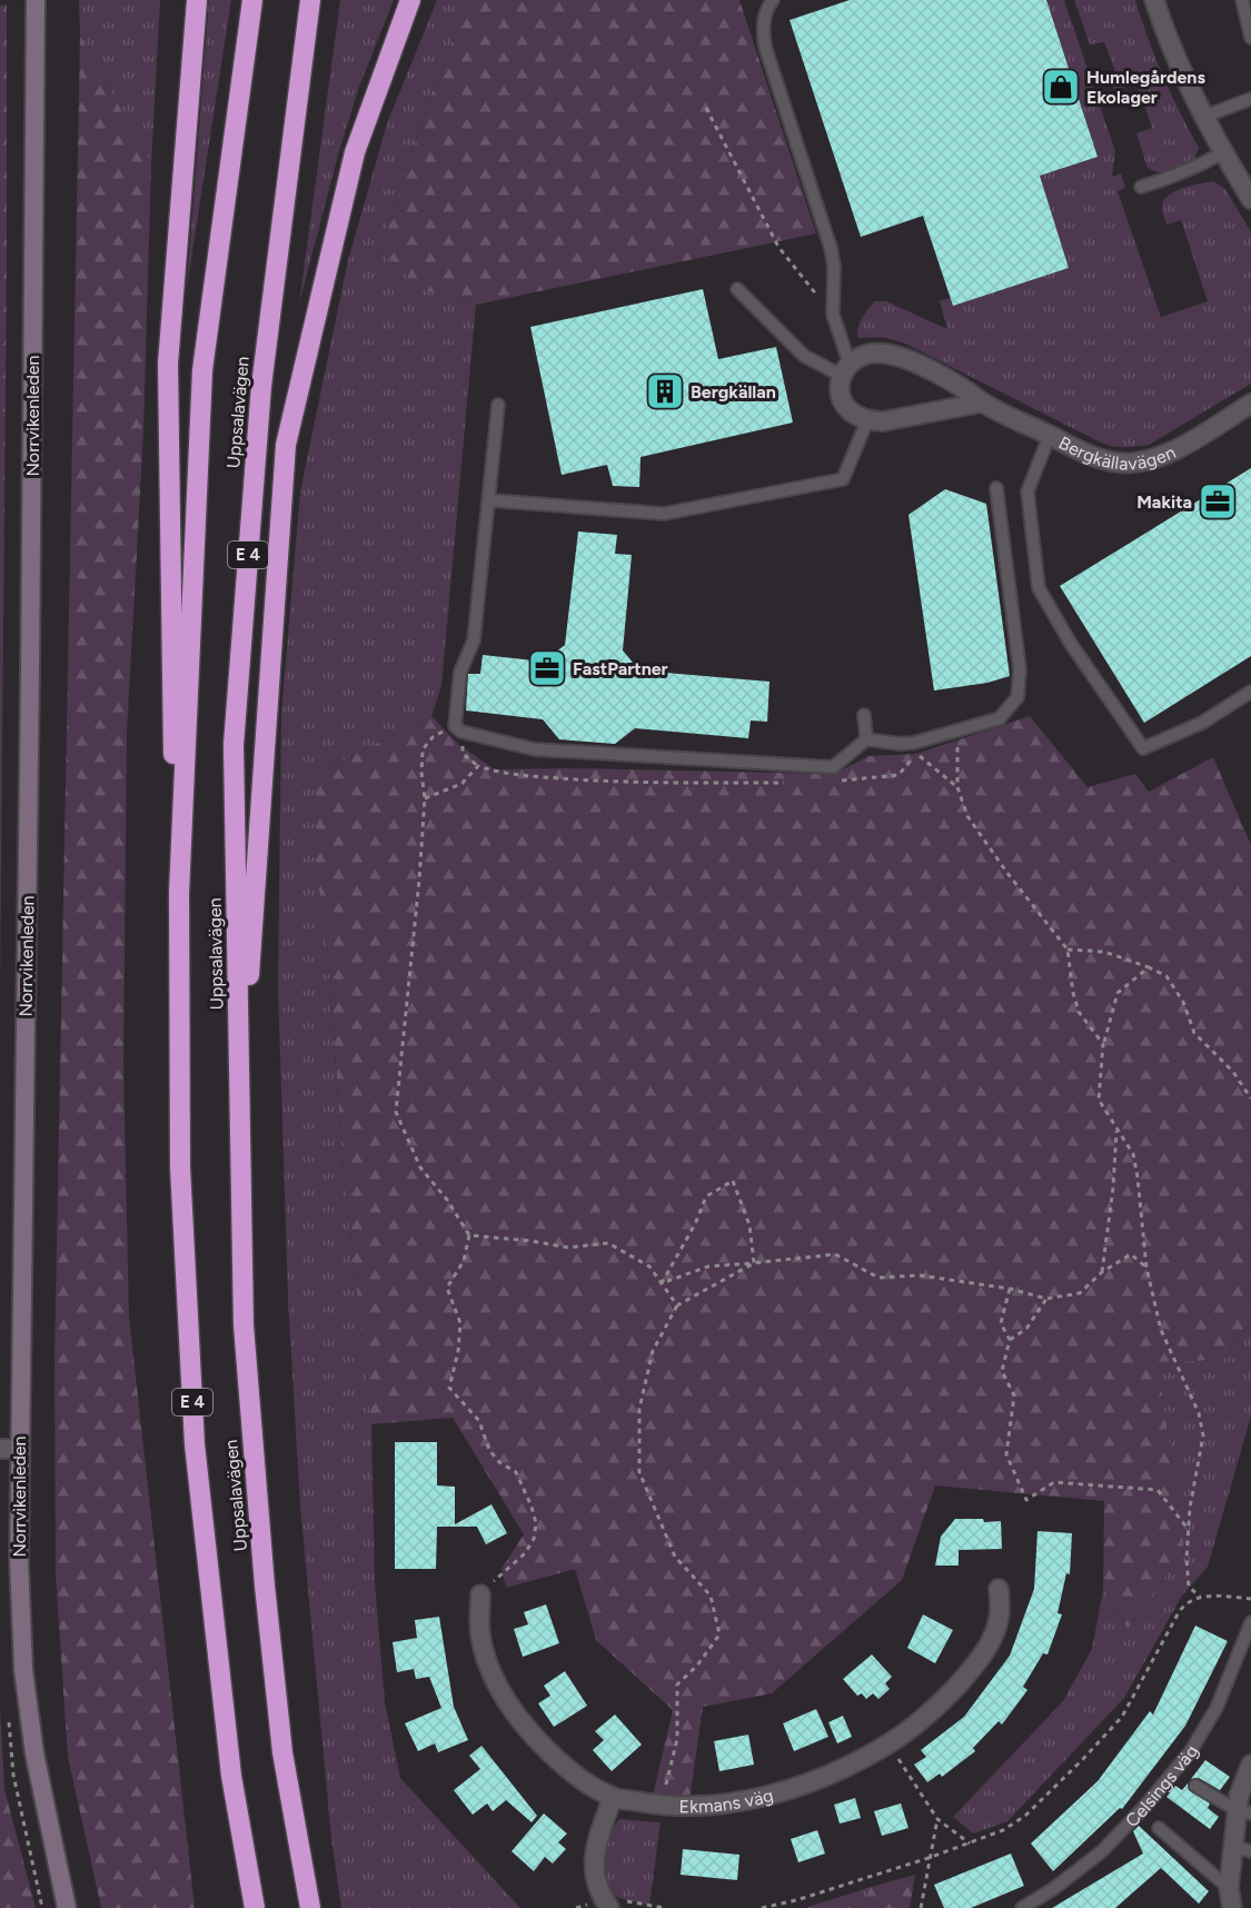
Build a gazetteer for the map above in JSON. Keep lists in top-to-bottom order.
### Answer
{
  "streets": {
    "highway": ["Uppsalavägen", "E 4"],
    "main road": ["Norrvikenleden"],
    "street": ["Bergkällavägen", "Ekmans väg"],
    "lane": ["Celsings väg"]
  },
  "places": {
    "shop": ["Humlegårdens Ekolager"],
    "building": ["Bergkällan"],
    "office": ["Makita", "FastPartner"]
  }
}
